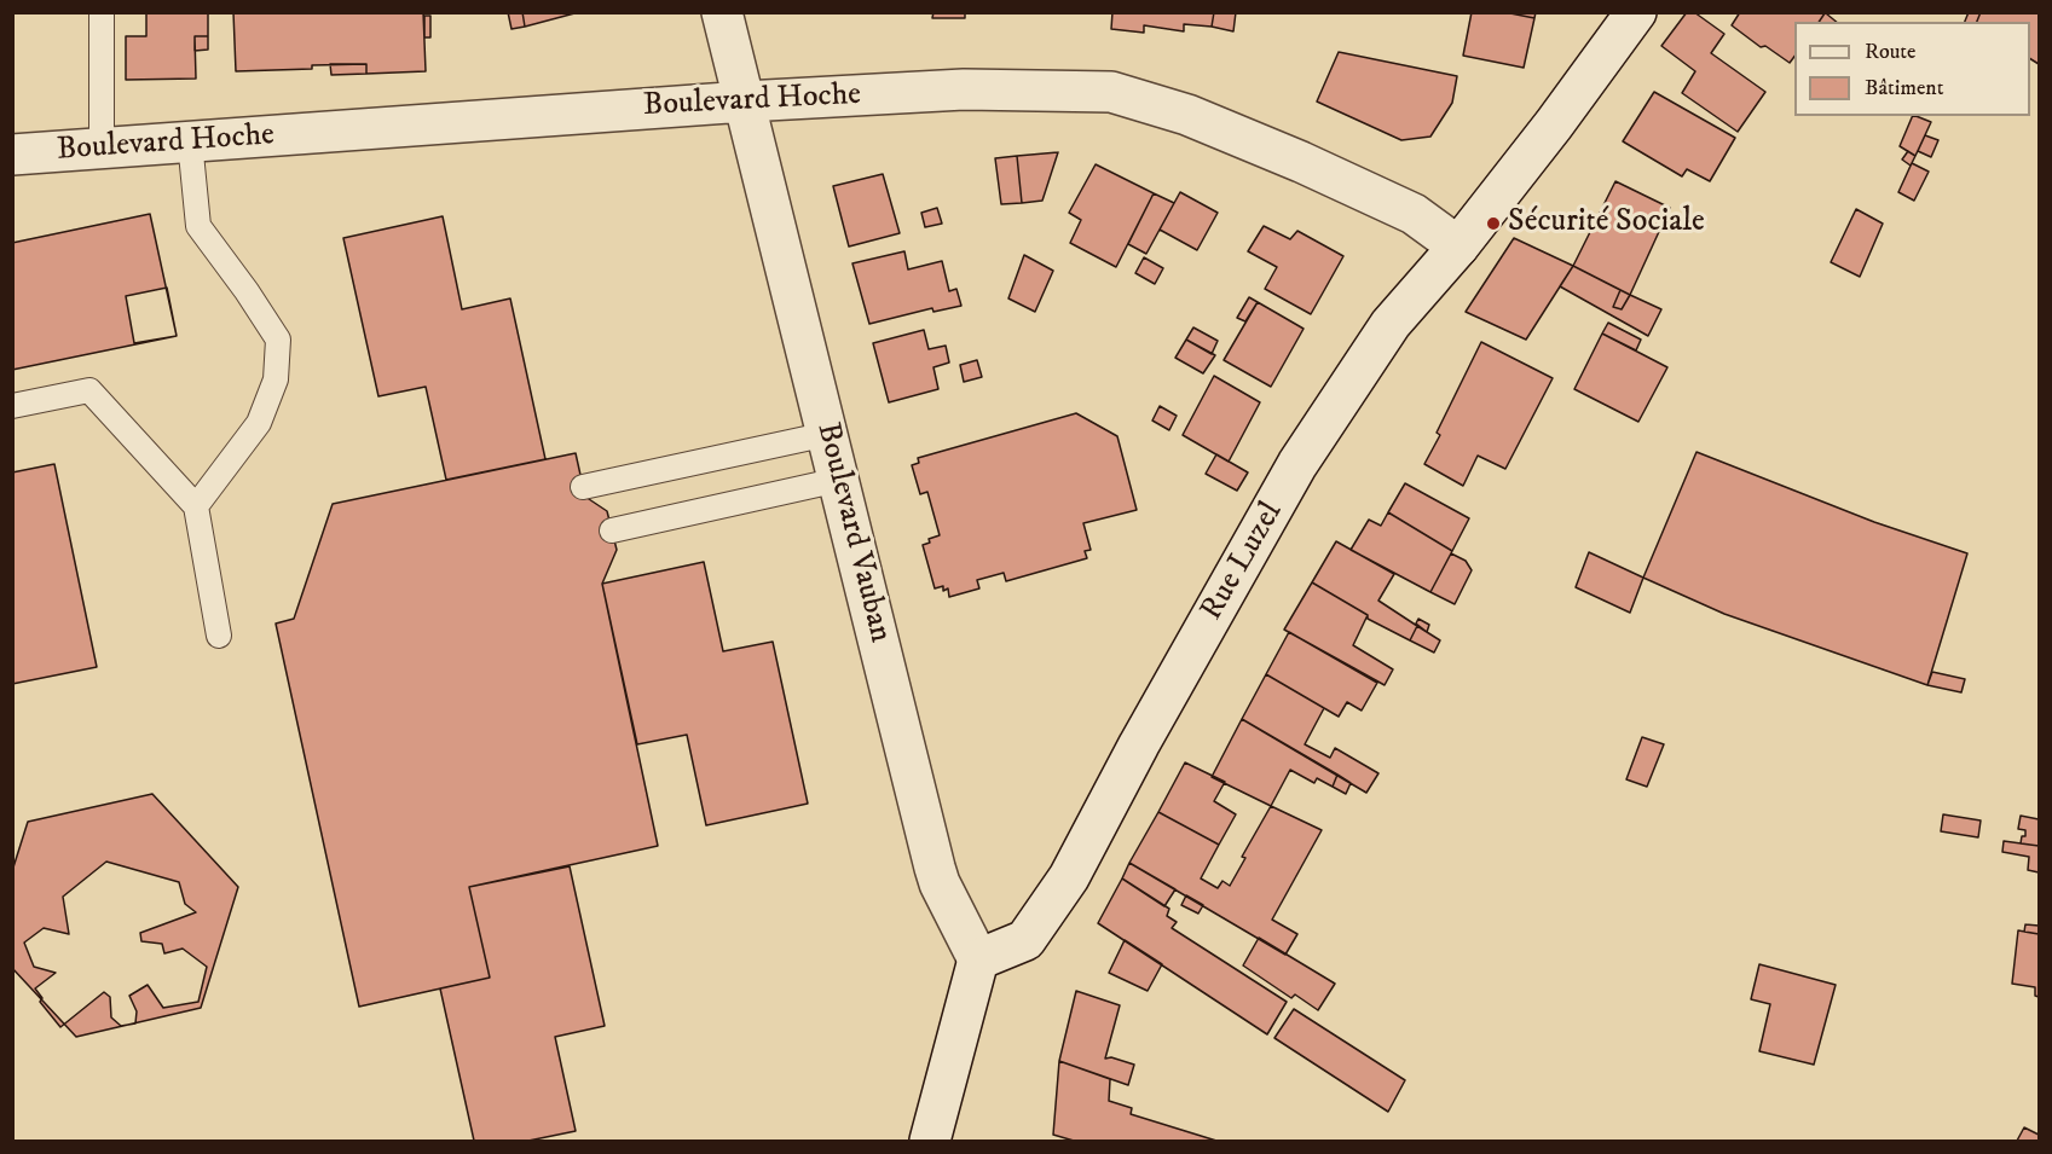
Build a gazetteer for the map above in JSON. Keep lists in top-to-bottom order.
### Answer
{
  "streets": {
    "street": ["Boulevard Hoche", "Boulevard Vauban", "Rue Luzel"]
  },
  "crossings": [
    ["Boulevard Hoche", "Boulevard Vauban"],
    ["Boulevard Hoche", "Rue Luzel"],
    ["Boulevard Vauban", "Rue Luzel"]
  ],
  "places": ["Sécurité Sociale"],
  "legend": ["Route", "Bâtiment"]
}
